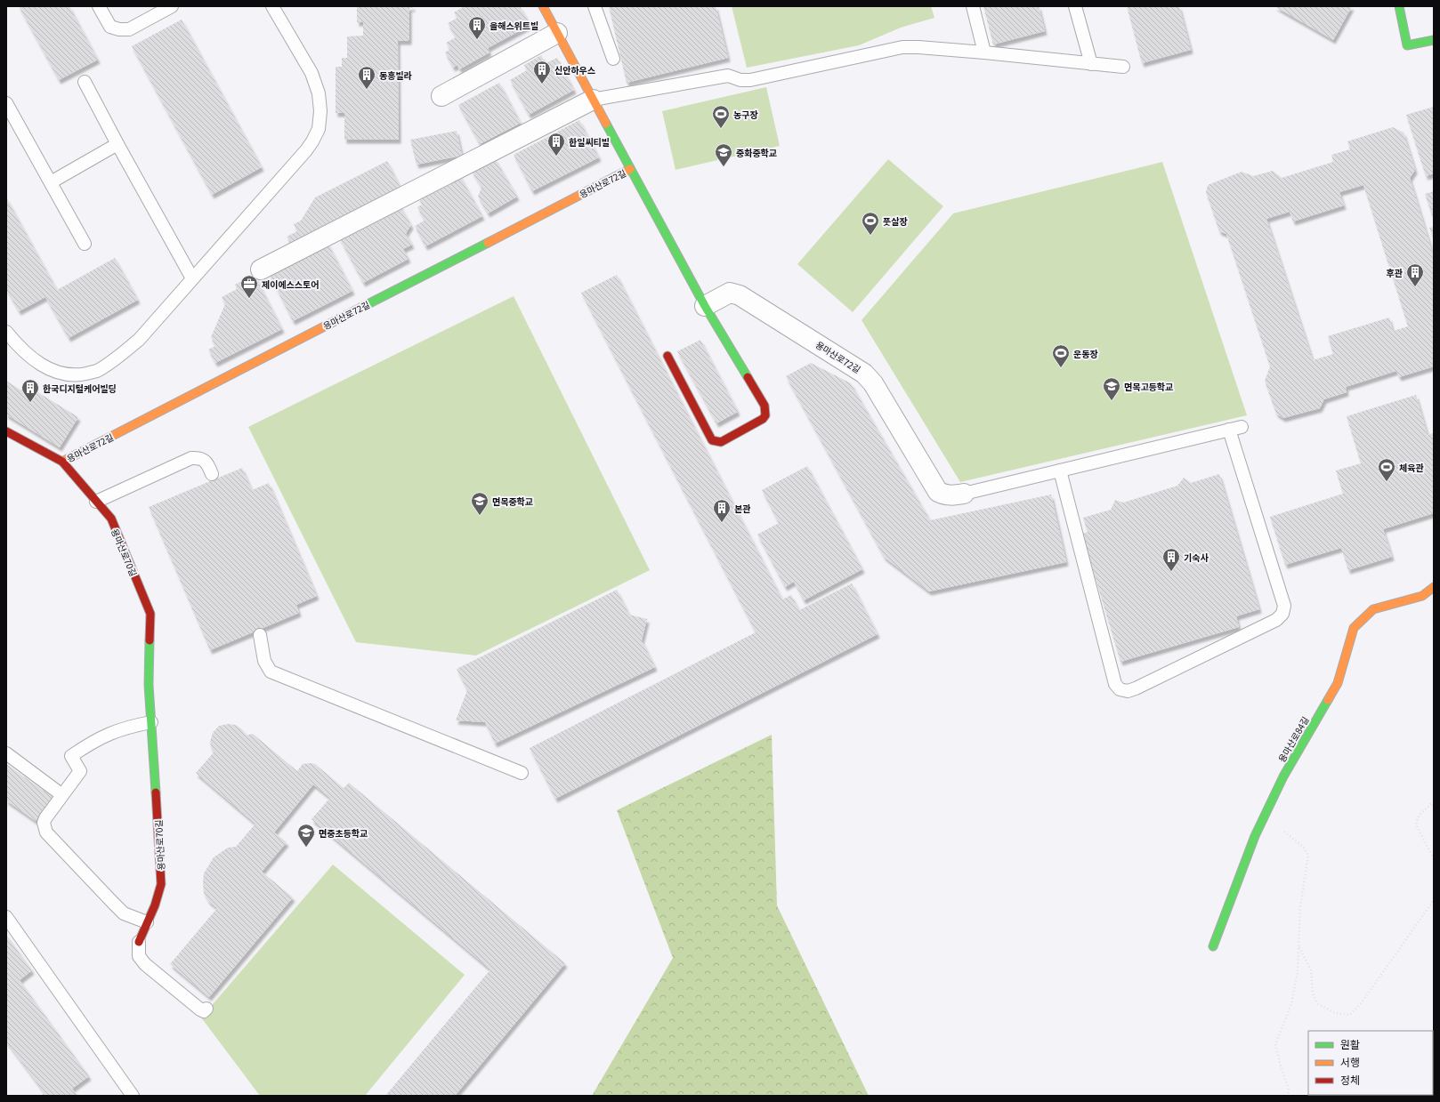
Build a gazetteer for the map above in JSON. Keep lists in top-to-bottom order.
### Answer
{
  "streets": {
    "street": ["용마산로72길", "용마산로70길", "용마산로84길"]
  },
  "crossings": [
    ["용마산로72길", "용마산로70길"]
  ],
  "places": {
    "building": [
      "을해스위트빌",
      "신안하우스",
      "동흥빌라",
      "한일씨티빌",
      "후관",
      "한국디지털케어빌딩",
      "본관",
      "기숙사"
    ],
    "sports": [
      "농구장",
      "풋살장",
      "운동장",
      "체육관"
    ],
    "school or university": [
      "중화중학교",
      "면목고등학교",
      "면목중학교",
      "면중초등학교"
    ],
    "office": ["제이에스스토어"]
  },
  "legend": ["원활", "서행", "정체"]
}
